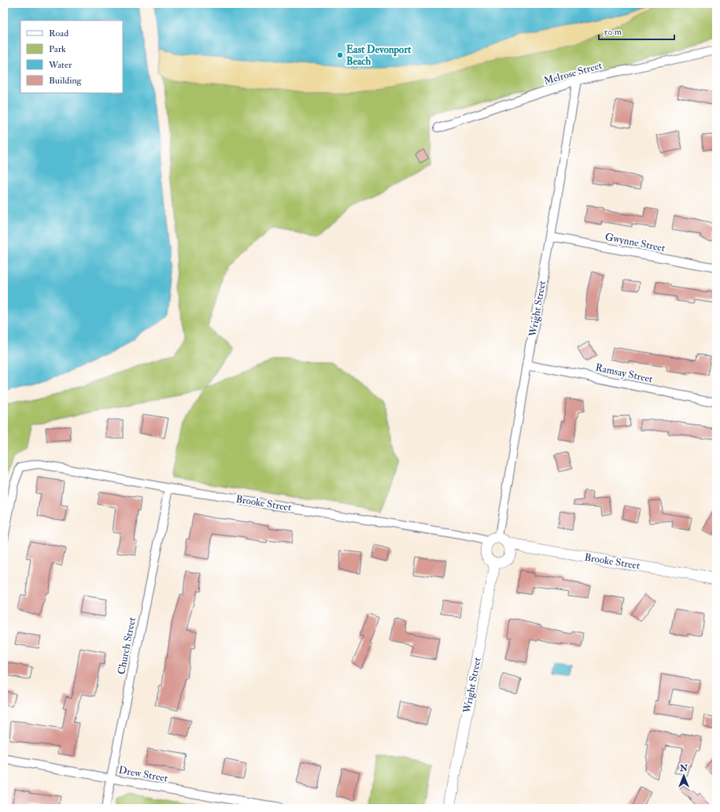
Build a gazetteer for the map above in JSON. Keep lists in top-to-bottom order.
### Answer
{
  "streets": {
    "street": [
      "Melrose Street",
      "Gwynne Street",
      "Wright Street",
      "Ramsay Street",
      "Brooke Street",
      "Church Street",
      "Drew Street"
    ]
  },
  "crossings": [
    ["Melrose Street", "Wright Street"],
    ["Gwynne Street", "Wright Street"],
    ["Wright Street", "Ramsay Street"],
    ["Wright Street", "Brooke Street"],
    ["Brooke Street", "Church Street"],
    ["Church Street", "Drew Street"]
  ],
  "places": ["East Devonport Beach"],
  "legend": [
    "Road",
    "Park",
    "Water",
    "Building"
  ],
  "scale_bar": "50 m",
  "north": "top"
}
